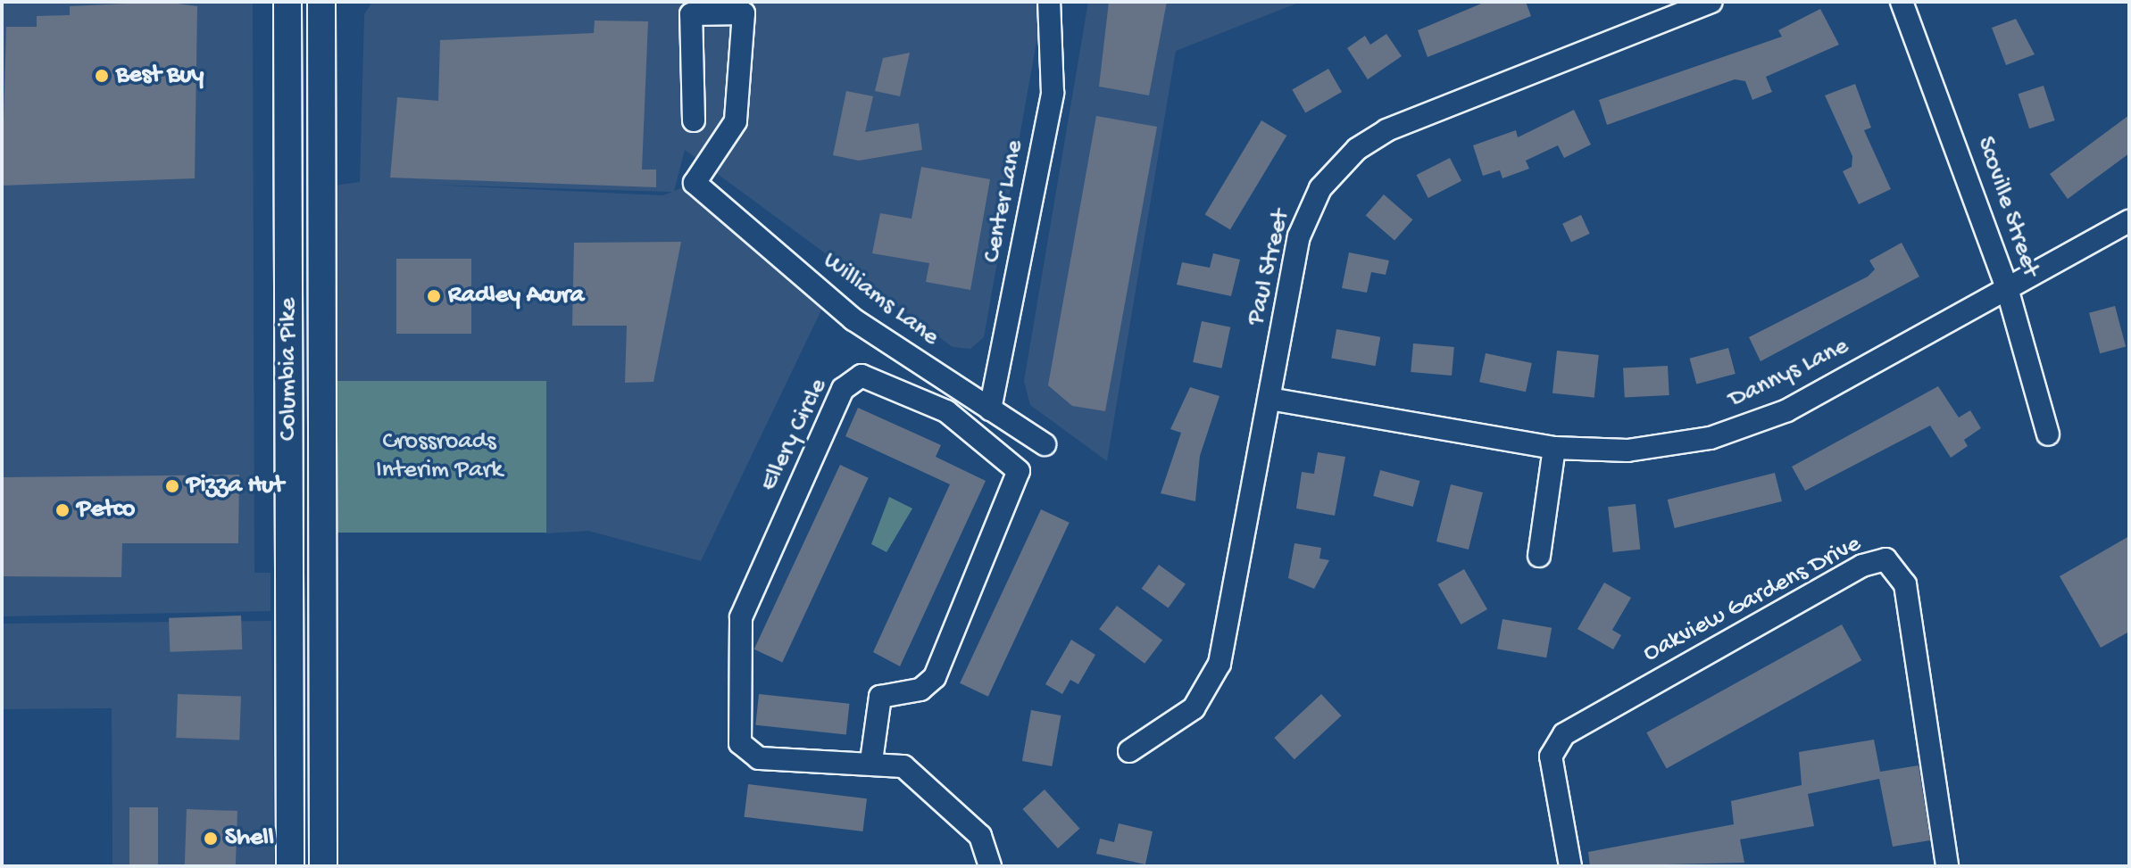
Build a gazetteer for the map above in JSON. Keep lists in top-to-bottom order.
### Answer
{
  "streets": {
    "main road": ["Columbia Pike"],
    "street": [
      "Center Lane",
      "Scoville Street",
      "Paul Street",
      "Williams Lane",
      "Dannys Lane",
      "Ellery Circle",
      "Oakview Gardens Drive"
    ]
  },
  "crossings": [
    ["Center Lane", "Williams Lane"],
    ["Scoville Street", "Dannys Lane"],
    ["Paul Street", "Dannys Lane"]
  ],
  "parks": ["Crossroads Interim Park"],
  "places": [
    "Best Buy",
    "Radley Acura",
    "Pizza Hut",
    "Petco",
    "Shell"
  ]
}
